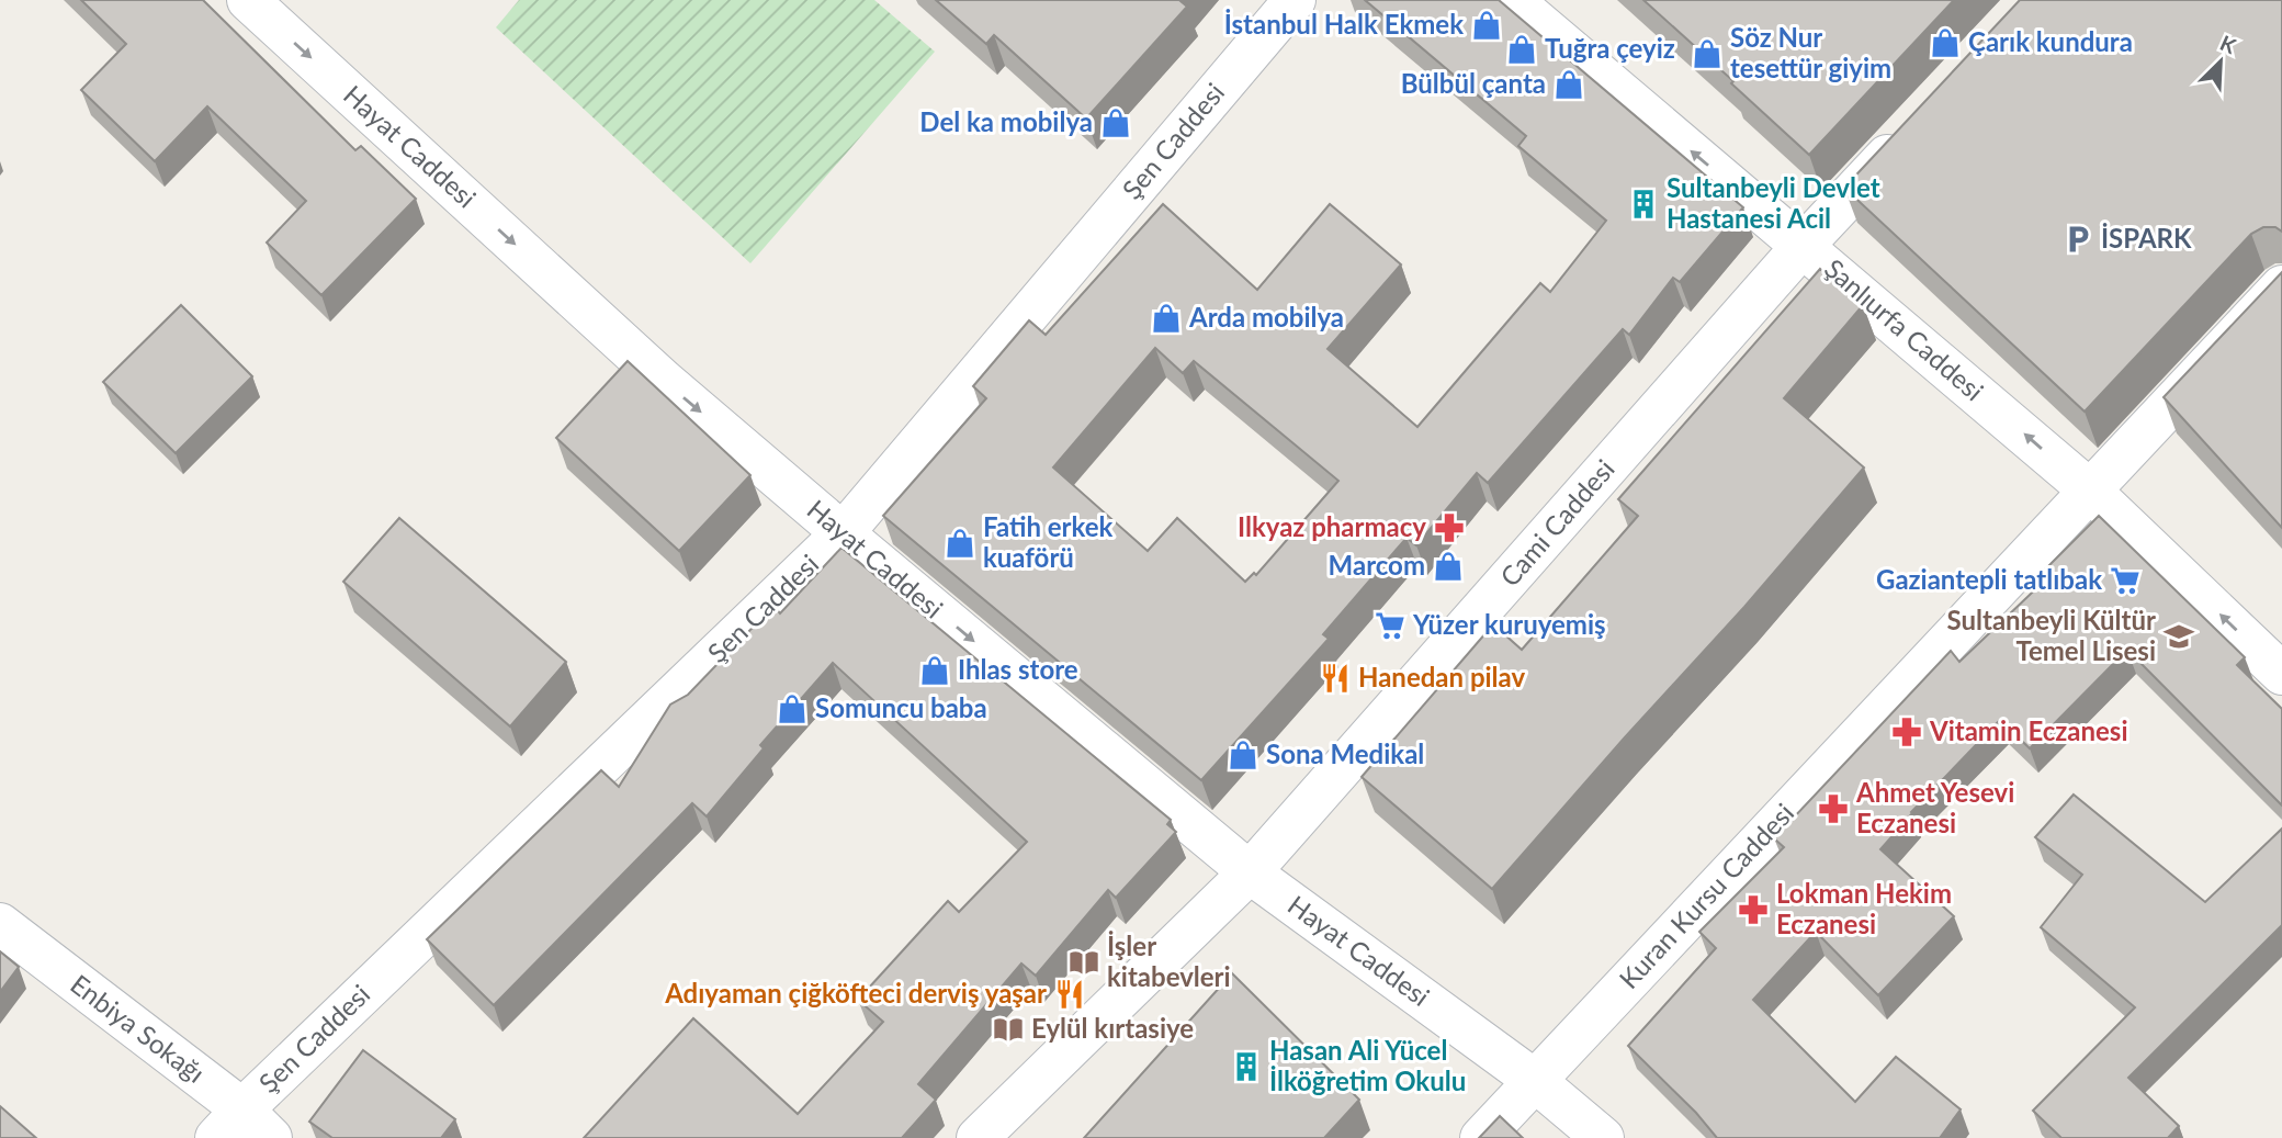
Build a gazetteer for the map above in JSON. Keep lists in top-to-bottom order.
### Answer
{
  "streets": {
    "street": [
      "Şen Caddesi",
      "Hayat Caddesi",
      "Şanlıurfa Caddesi",
      "Cami Caddesi",
      "Kuran Kursu Caddesi",
      "Enbiya Sokağı"
    ]
  },
  "crossings": [
    ["Şen Caddesi", "Hayat Caddesi"],
    ["Şen Caddesi", "Enbiya Sokağı"],
    ["Hayat Caddesi", "Cami Caddesi"],
    ["Hayat Caddesi", "Kuran Kursu Caddesi"],
    ["Şanlıurfa Caddesi", "Cami Caddesi"],
    ["Şanlıurfa Caddesi", "Kuran Kursu Caddesi"]
  ],
  "one_way": ["Hayat Caddesi", "Şanlıurfa Caddesi"],
  "places": {
    "shop": [
      "İstanbul Halk Ekmek",
      "Çarık kundura",
      "Tuğra çeyiz",
      "Söz Nur tesettür giyim",
      "Bülbül çanta",
      "Del ka mobilya",
      "Arda mobilya",
      "Fatih erkek kuaförü",
      "Marcom",
      "Ihlas store",
      "Somuncu baba",
      "Sona Medikal"
    ],
    "building": ["Sultanbeyli Devlet Hastanesi Acil", "Hasan Ali Yücel İlköğretim Okulu"],
    "parking": ["İSPARK"],
    "pharmacy": [
      "Ilkyaz pharmacy",
      "Vitamin Eczanesi",
      "Ahmet Yesevi Eczanesi",
      "Lokman Hekim Eczanesi"
    ],
    "supermarket": ["Gaziantepli tatlıbak", "Yüzer kuruyemiş"],
    "school or university": ["Sultanbeyli Kültür Temel Lisesi"],
    "restaurant": ["Hanedan pilav", "Adıyaman çiğköfteci derviş yaşar"],
    "library": ["İşler kitabevleri", "Eylül kırtasiye"]
  },
  "north": "top right"
}
